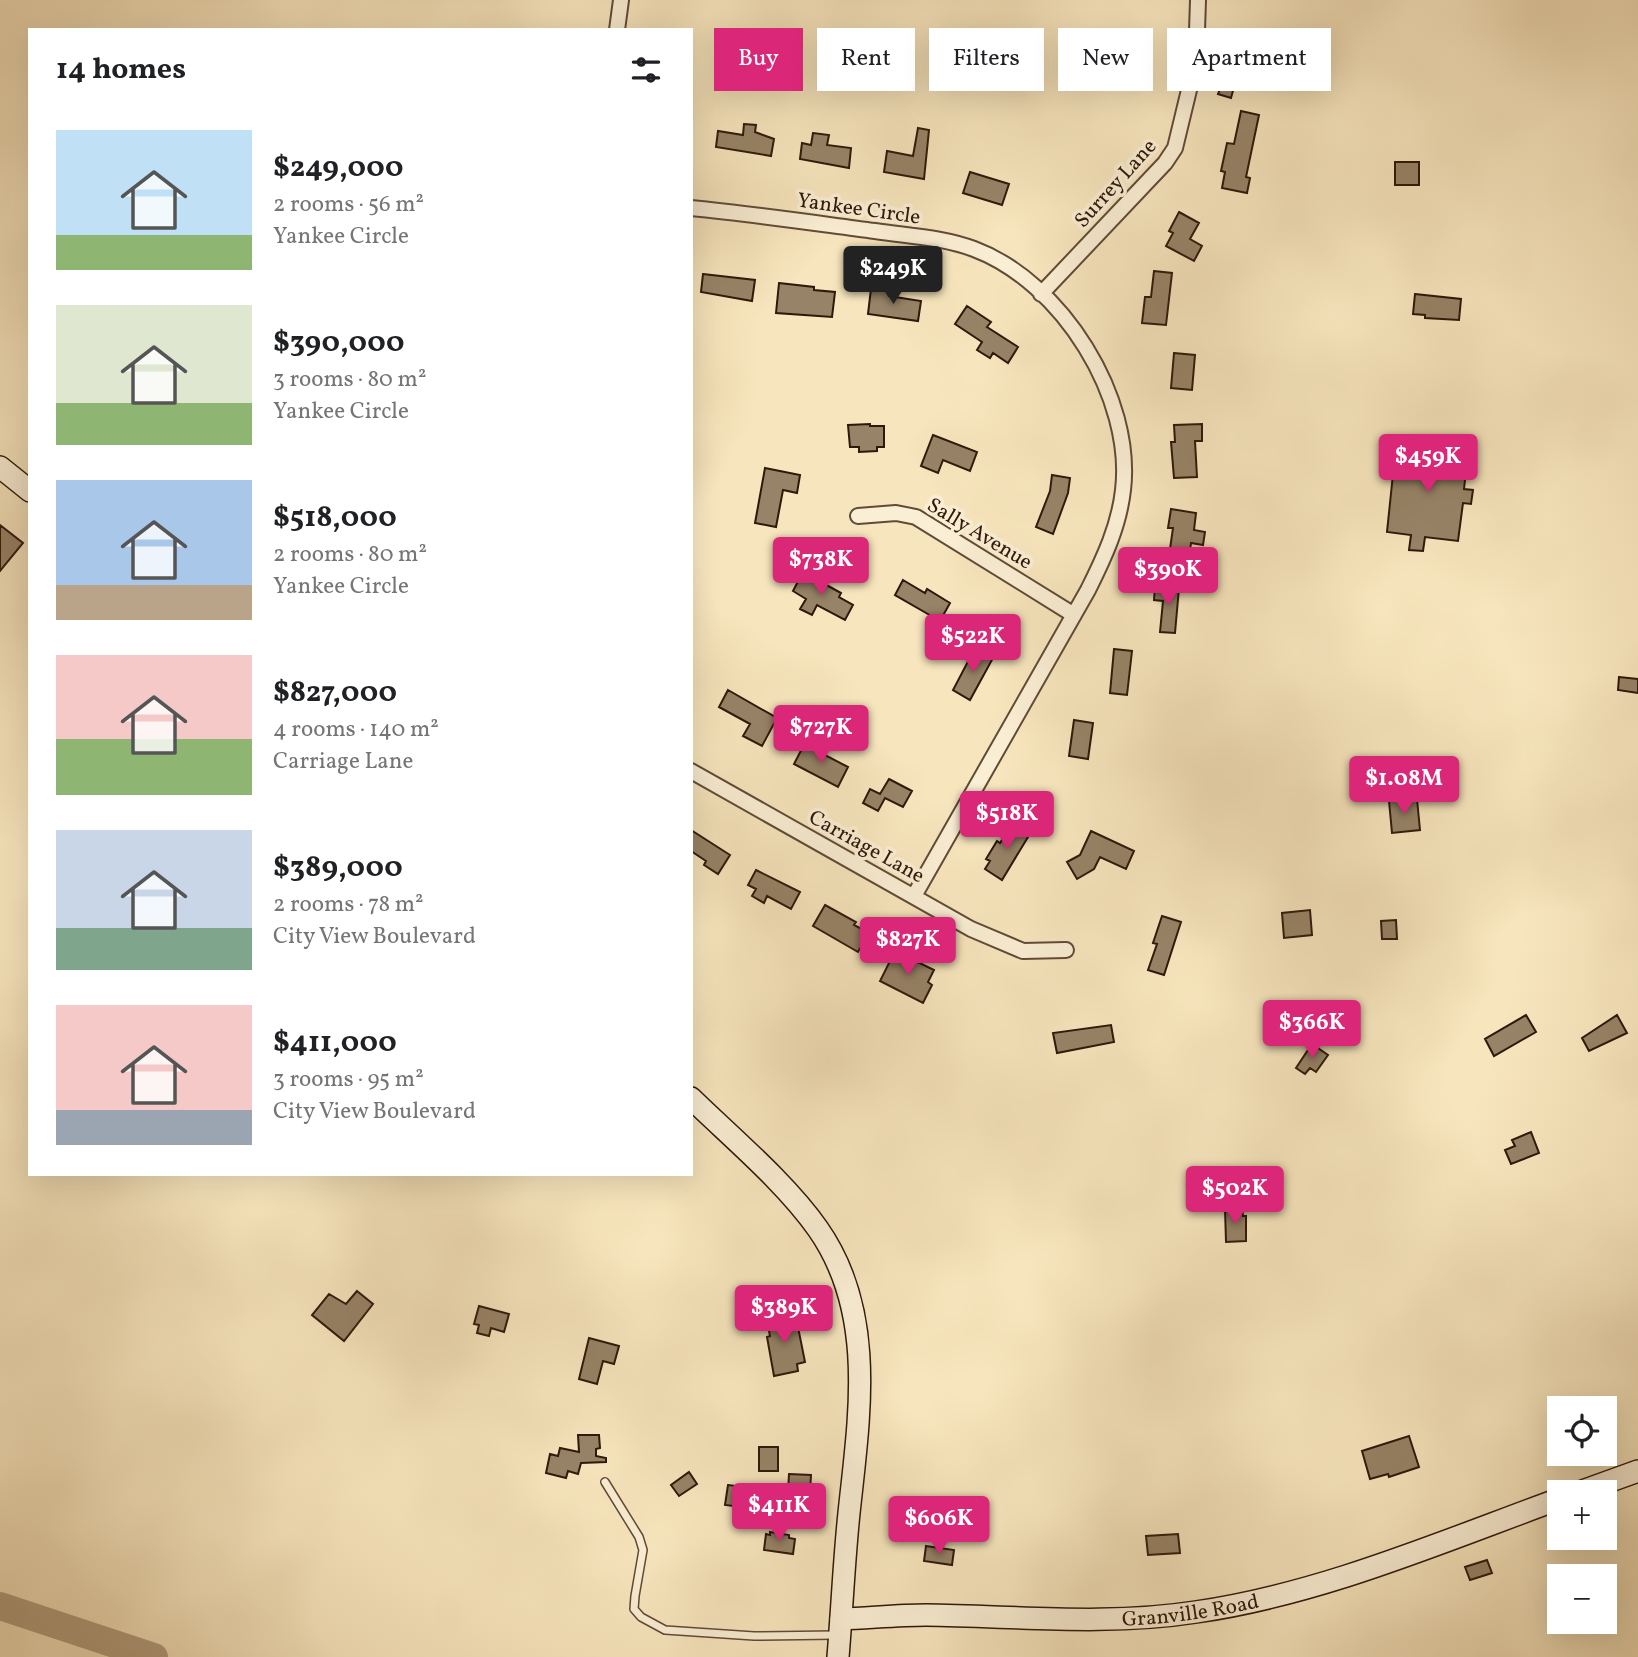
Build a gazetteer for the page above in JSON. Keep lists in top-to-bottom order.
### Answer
{
  "streets": {
    "street": [
      "Surrey Lane",
      "Yankee Circle",
      "Sally Avenue",
      "Carriage Lane",
      "Granville Road"
    ]
  },
  "crossings": [
    ["Surrey Lane", "Yankee Circle"],
    ["Yankee Circle", "Sally Avenue"],
    ["Yankee Circle", "Carriage Lane"]
  ],
  "page": {
    "chip": [
      "Buy",
      "Rent",
      "Filters",
      "New",
      "Apartment"
    ],
    "heading": "14 homes",
    "list": [
      {
        "name": "$249,000",
        "note": "2 rooms · 56 m² · Yankee Circle"
      },
      {
        "name": "$390,000",
        "note": "3 rooms · 80 m² · Yankee Circle"
      },
      {
        "name": "$518,000",
        "note": "2 rooms · 80 m² · Yankee Circle"
      },
      {
        "name": "$827,000",
        "note": "4 rooms · 140 m² · Carriage Lane"
      },
      {
        "name": "$389,000",
        "note": "2 rooms · 78 m² · City View Boulevard"
      },
      {
        "name": "$411,000",
        "note": "3 rooms · 95 m² · City View Boulevard"
      }
    ],
    "price": [
      "$249K",
      "$459K",
      "$738K",
      "$390K",
      "$522K",
      "$727K",
      "$1.08M",
      "$518K",
      "$827K",
      "$366K",
      "$502K",
      "$389K",
      "$411K",
      "$606K"
    ],
    "map_buttons": ["+", "−"]
  }
}
